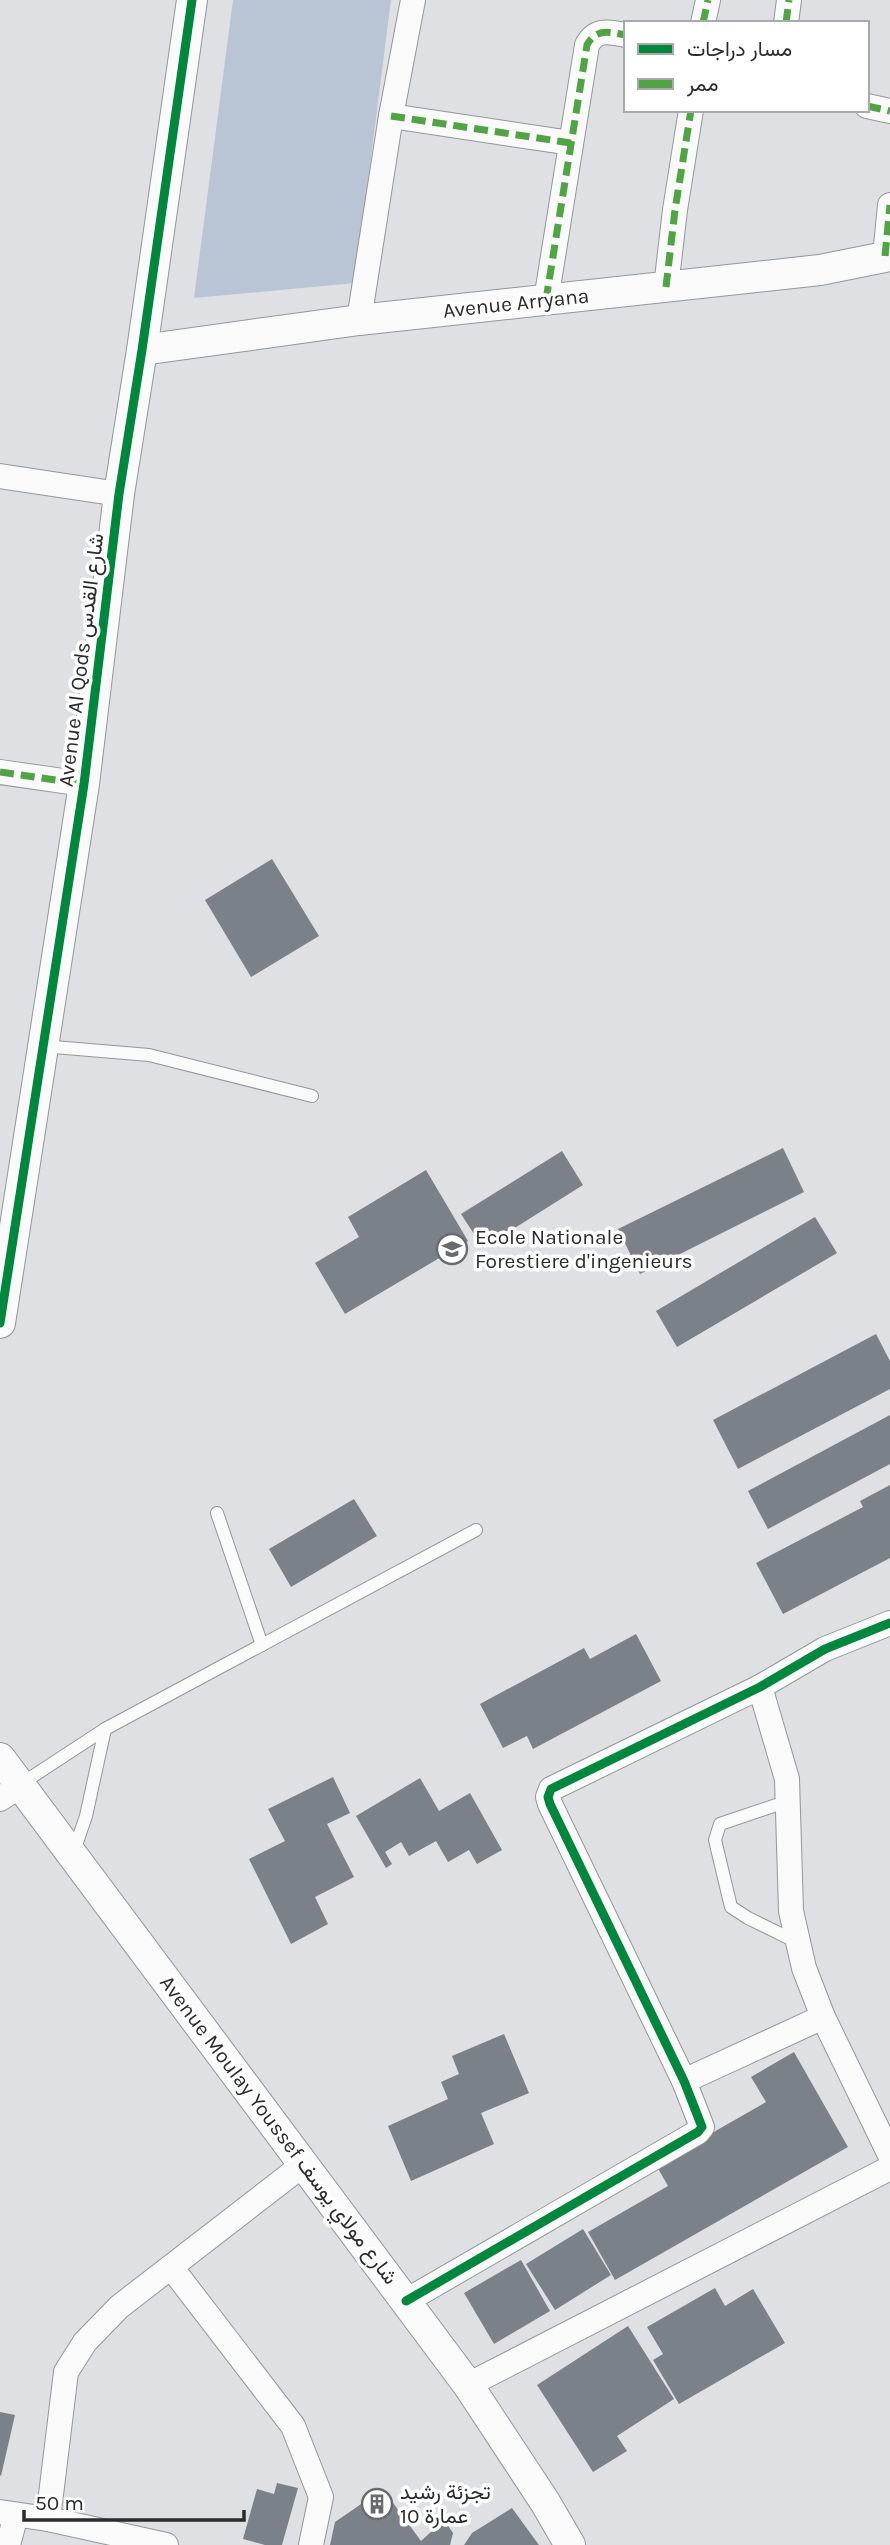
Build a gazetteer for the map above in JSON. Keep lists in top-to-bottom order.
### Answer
{
  "streets": {
    "street": ["Avenue Arryana", "Avenue Al Qods شارع القدس", "Avenue Moulay Youssef شارع مولاي يوسف"]
  },
  "crossings": [
    ["Avenue Arryana", "Avenue Al Qods شارع القدس"]
  ],
  "places": {
    "school or university": ["Ecole Nationale Forestiere d'ingenieurs"],
    "building": ["تجزئة رشيد عمارة 10"]
  },
  "legend": ["مسار دراجات", "ممر"],
  "scale_bar": "50 m"
}
